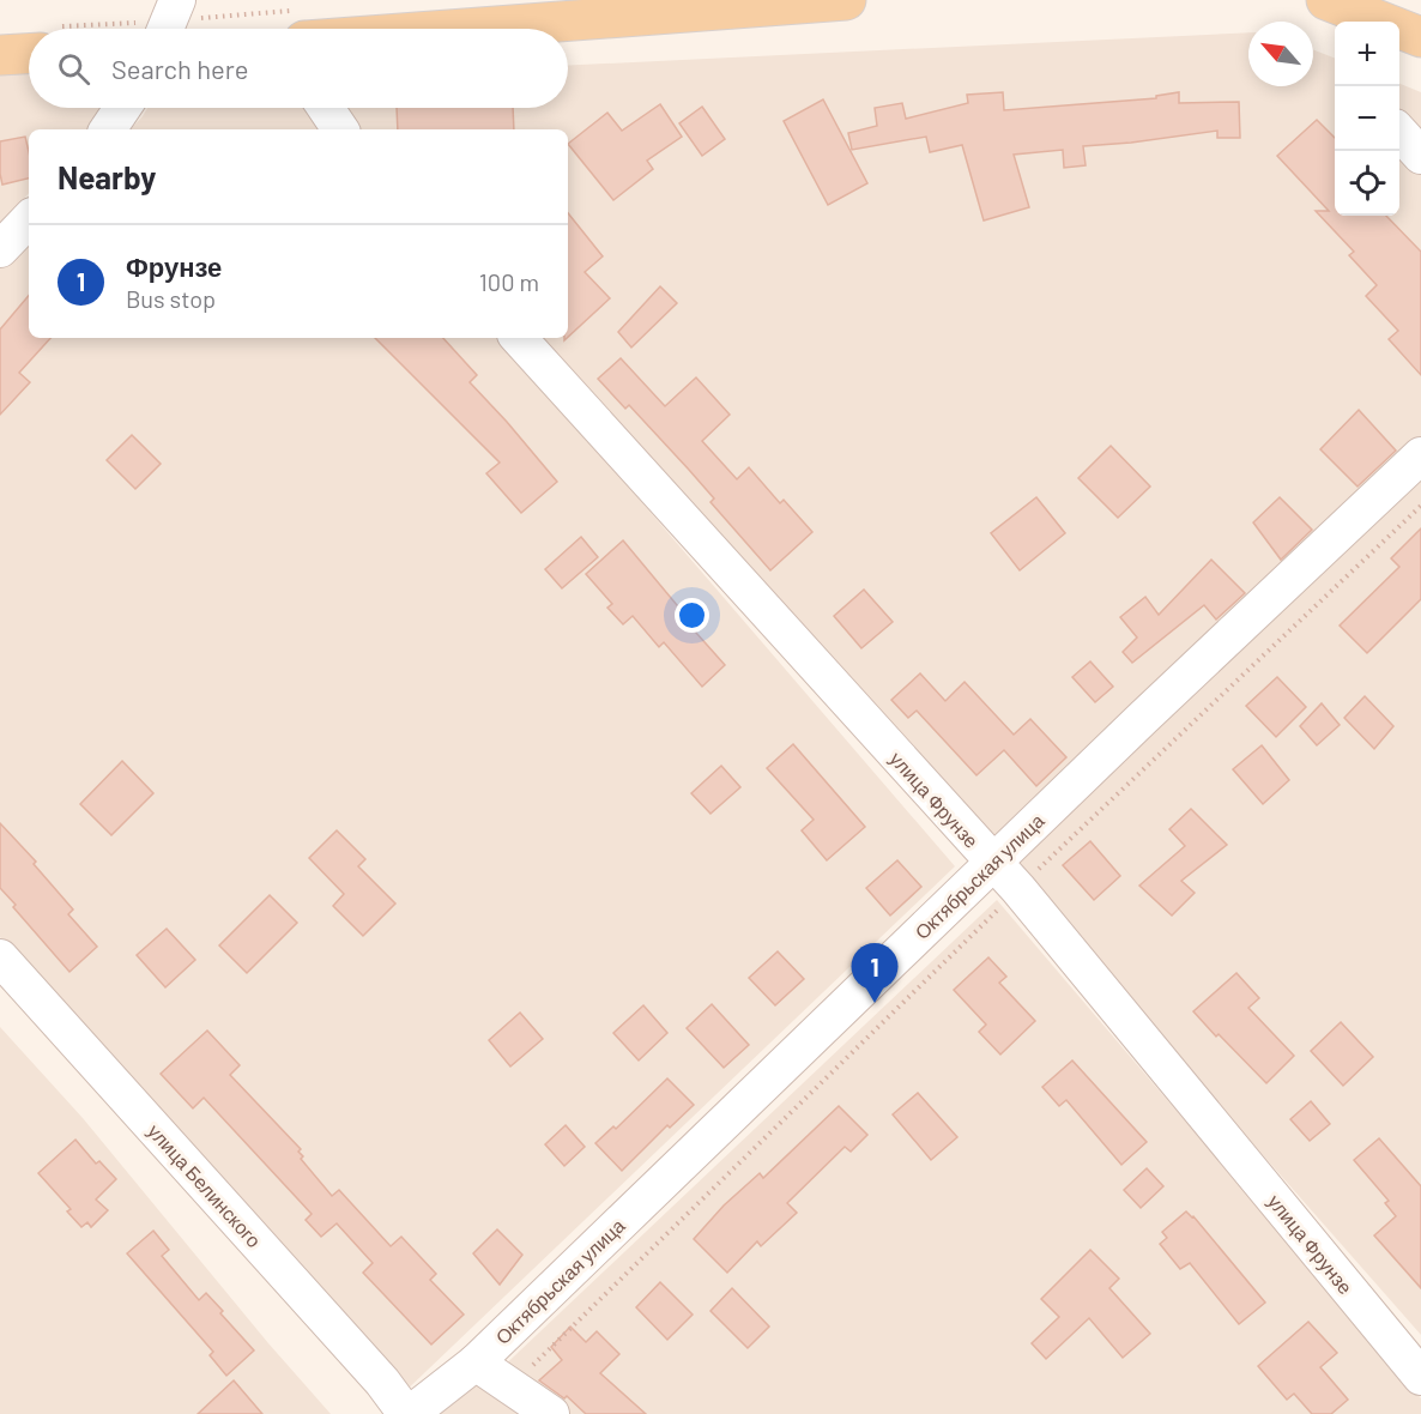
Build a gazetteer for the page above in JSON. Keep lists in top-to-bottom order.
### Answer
{
  "streets": {
    "street": ["улица Фрунзе", "Октябрьская улица", "улица Белинского"]
  },
  "crossings": [
    ["улица Фрунзе", "Октябрьская улица"],
    ["Октябрьская улица", "улица Белинского"]
  ],
  "north": "top left",
  "page": {
    "map_buttons": ["+", "−"],
    "search": "Search here",
    "heading": "Nearby",
    "list": [
      {
        "mark": "1",
        "name": "Фрунзе",
        "note": "Bus stop",
        "value": "100 m"
      }
    ],
    "pins": "1"
  }
}
